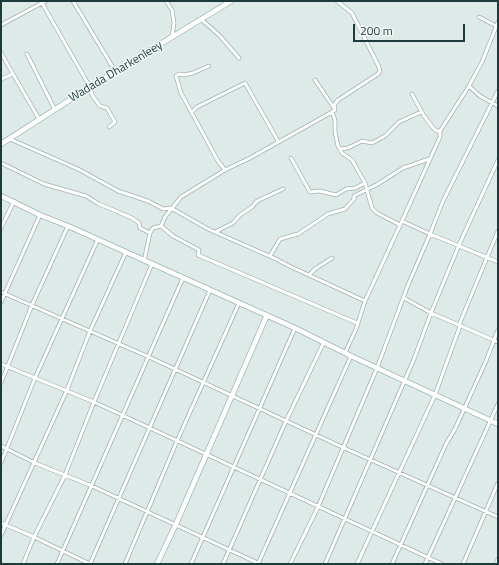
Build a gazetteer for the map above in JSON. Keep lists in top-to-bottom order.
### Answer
{
  "streets": {
    "street": ["Wadada Dharkenleey"]
  },
  "scale_bar": "200 m"
}
